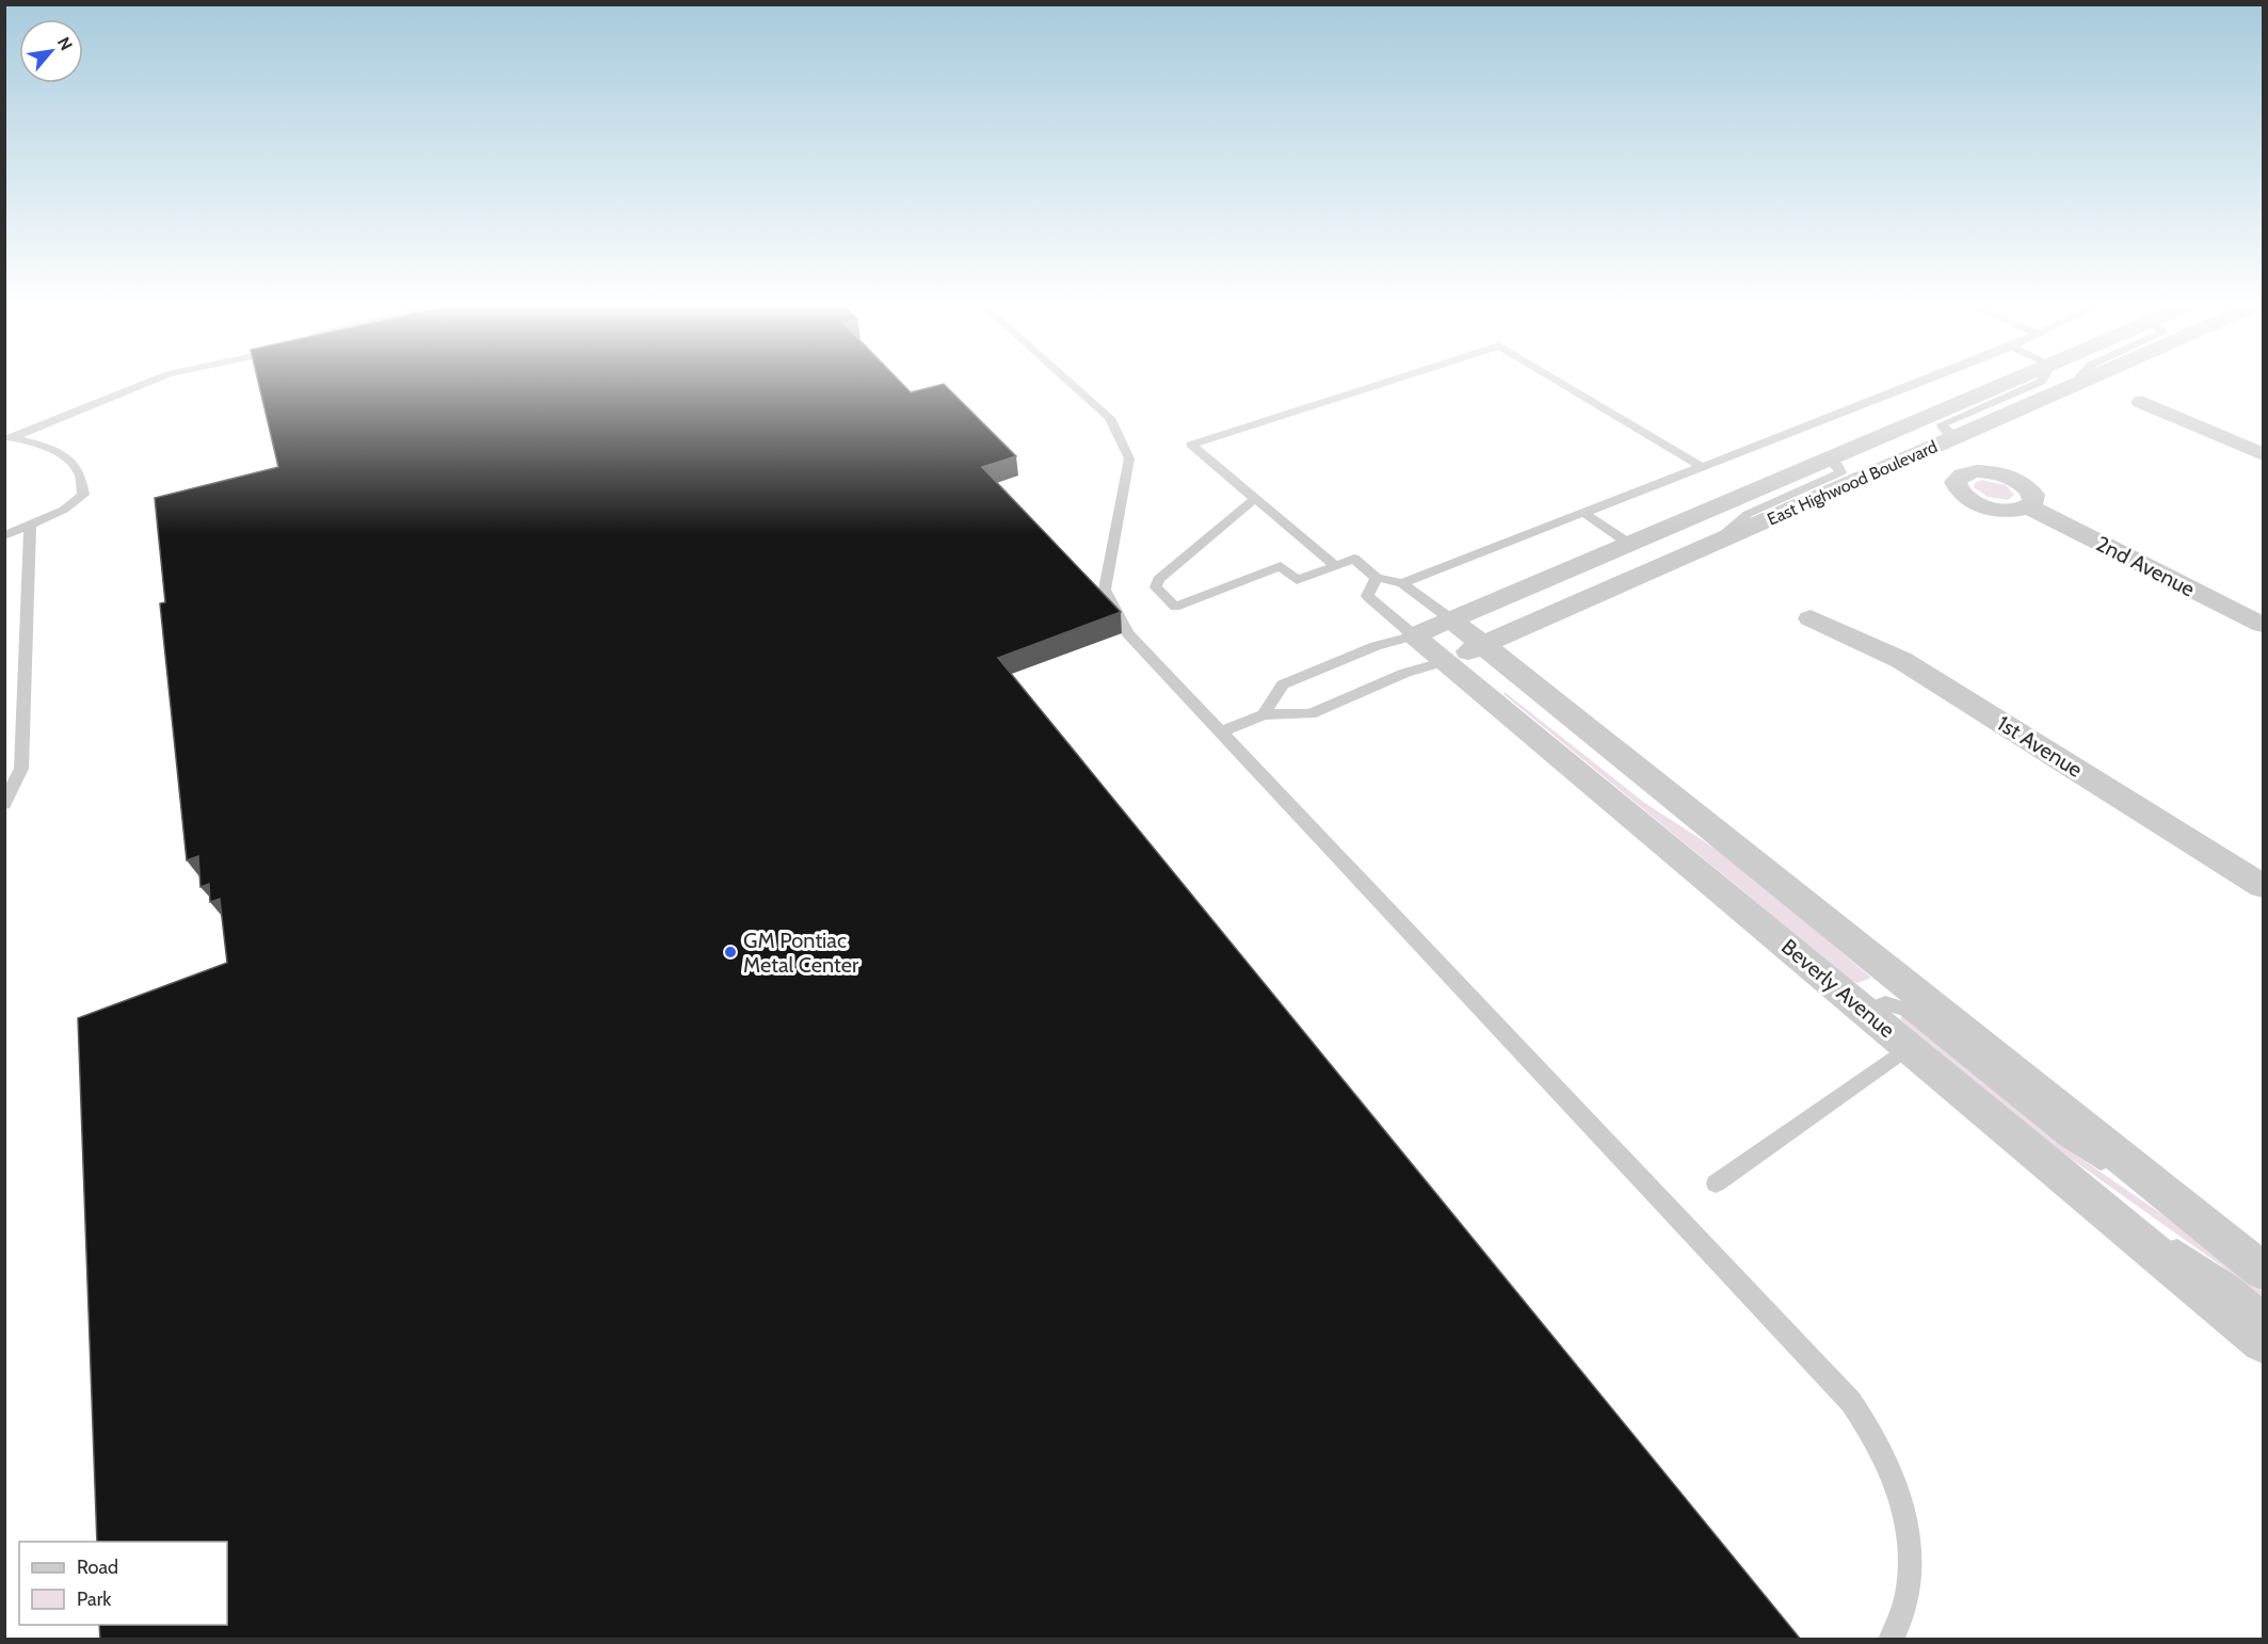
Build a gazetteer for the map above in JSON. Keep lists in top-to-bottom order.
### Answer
{
  "streets": {
    "street": [
      "East Highwood Boulevard",
      "2nd Avenue",
      "1st Avenue",
      "Beverly Avenue"
    ]
  },
  "crossings": [
    ["East Highwood Boulevard", "Beverly Avenue"]
  ],
  "places": ["GM Pontiac Metal Center"],
  "legend": ["Road", "Park"],
  "north": "top right"
}
